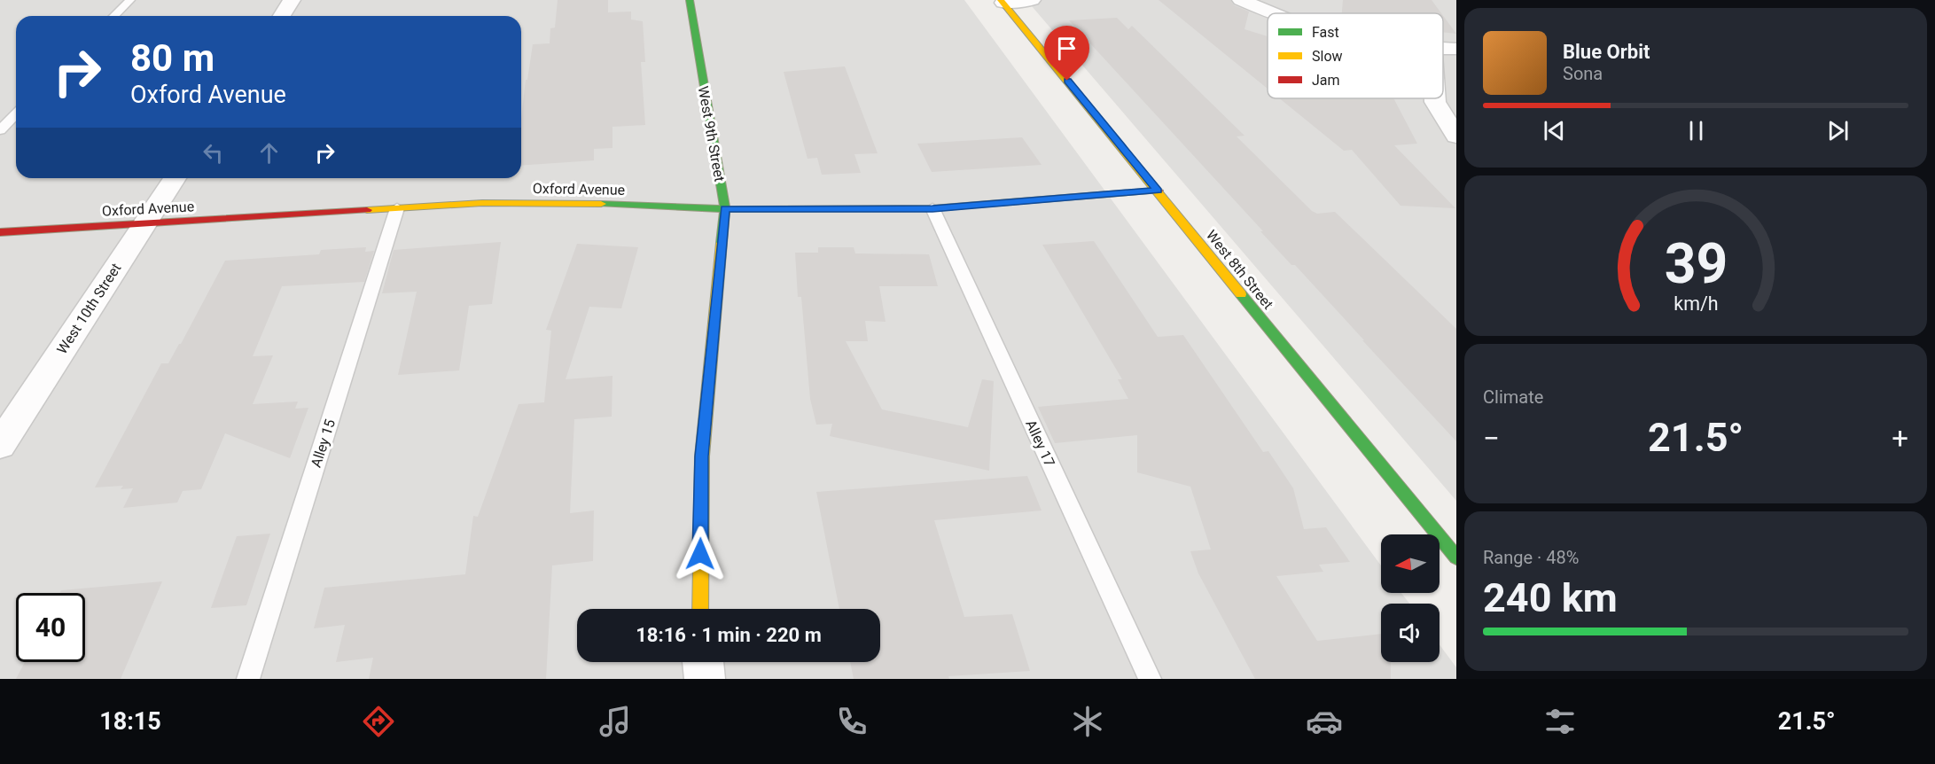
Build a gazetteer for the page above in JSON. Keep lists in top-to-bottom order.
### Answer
{
  "streets": {
    "street": [
      "West 9th Street",
      "Oxford Avenue",
      "West 8th Street",
      "West 10th Street"
    ],
    "lane": ["Alley 15", "Alley 17"]
  },
  "crossings": [
    ["West 9th Street", "Oxford Avenue"],
    ["Oxford Avenue", "West 8th Street"],
    ["Oxford Avenue", "West 10th Street"],
    ["Oxford Avenue", "Alley 15"],
    ["Oxford Avenue", "Alley 17"]
  ],
  "legend": ["Fast", "Slow", "Jam"],
  "north": "left",
  "page": {
    "turn": ["80 m", "Oxford Avenue"],
    "song": ["Blue Orbit", "Sona"],
    "tile": [
      "Climate",
      ["Range · 48%", "240 km"]
    ],
    "heat": ["−", "21.5°", "+"],
    "limit": "40",
    "trip": "18:16 · 1 min · 220 m",
    "tabs": ["18:15", "21.5°"],
    "gauge": ["39", "km/h"]
  }
}
